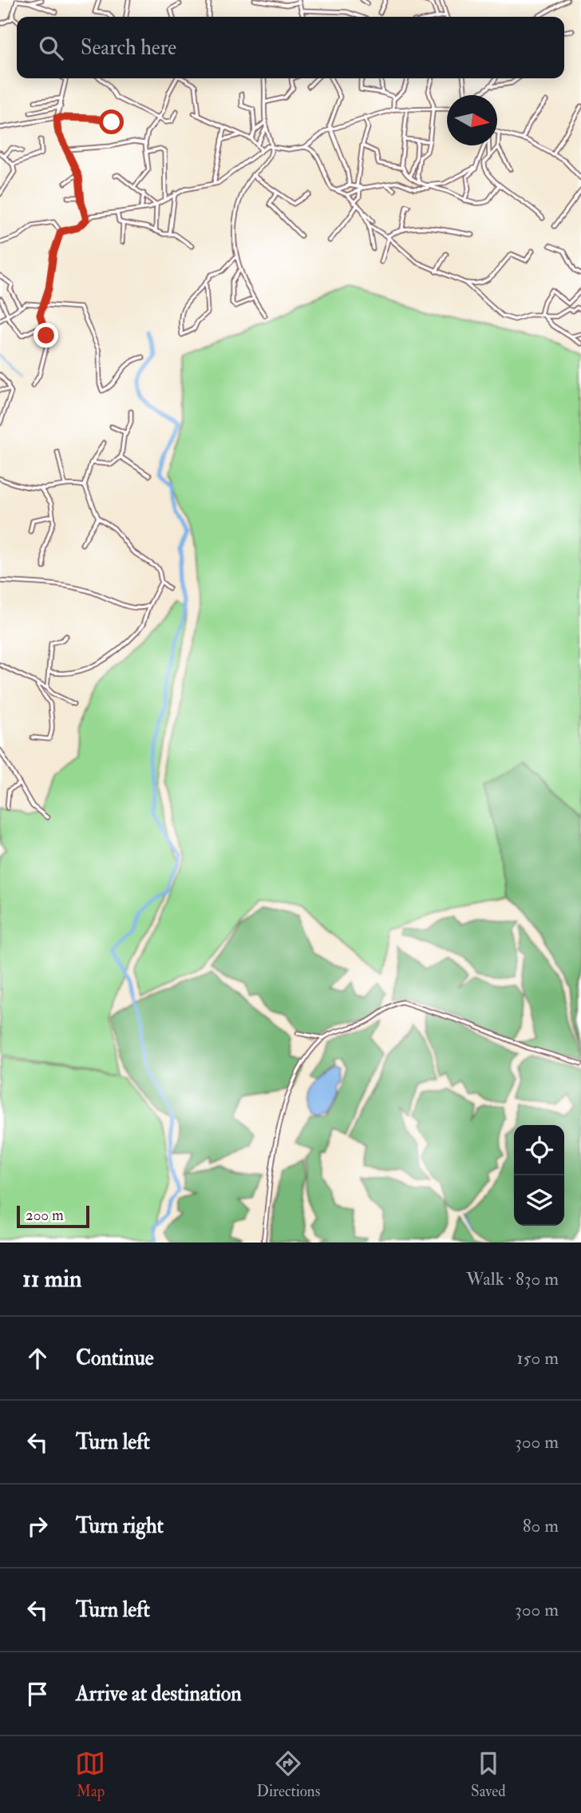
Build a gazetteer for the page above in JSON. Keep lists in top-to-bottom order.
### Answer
{
  "scale_bar": "200 m",
  "north": "right",
  "page": {
    "search": "Search here",
    "scale": "200 m",
    "heading": ["11 min", "Walk · 830 m"],
    "list": [
      ["Continue", "150 m"],
      ["Turn left", "300 m"],
      ["Turn right", "80 m"],
      ["Turn left", "300 m"],
      "Arrive at destination"
    ],
    "nav": ["Map", "Directions", "Saved"]
  }
}
